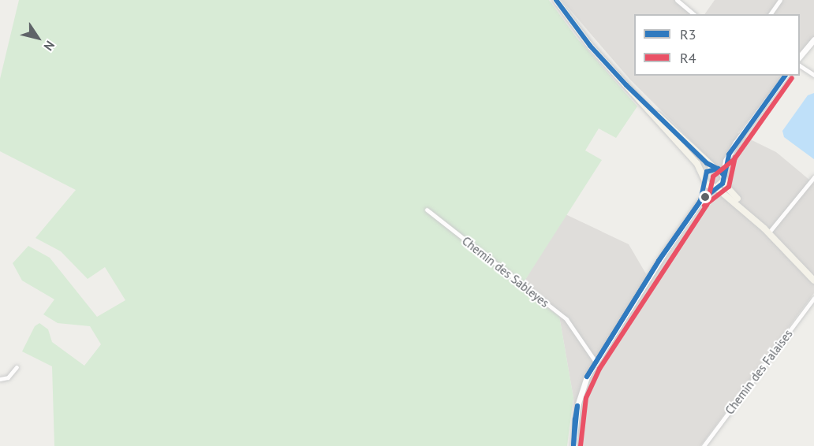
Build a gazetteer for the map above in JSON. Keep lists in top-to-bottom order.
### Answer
{
  "streets": {
    "street": ["Chemin des Sableyes", "Chemin des Falaises"]
  },
  "lines": ["transit line R3", "transit line R4"],
  "legend": ["R3", "R4"],
  "north": "bottom right"
}
